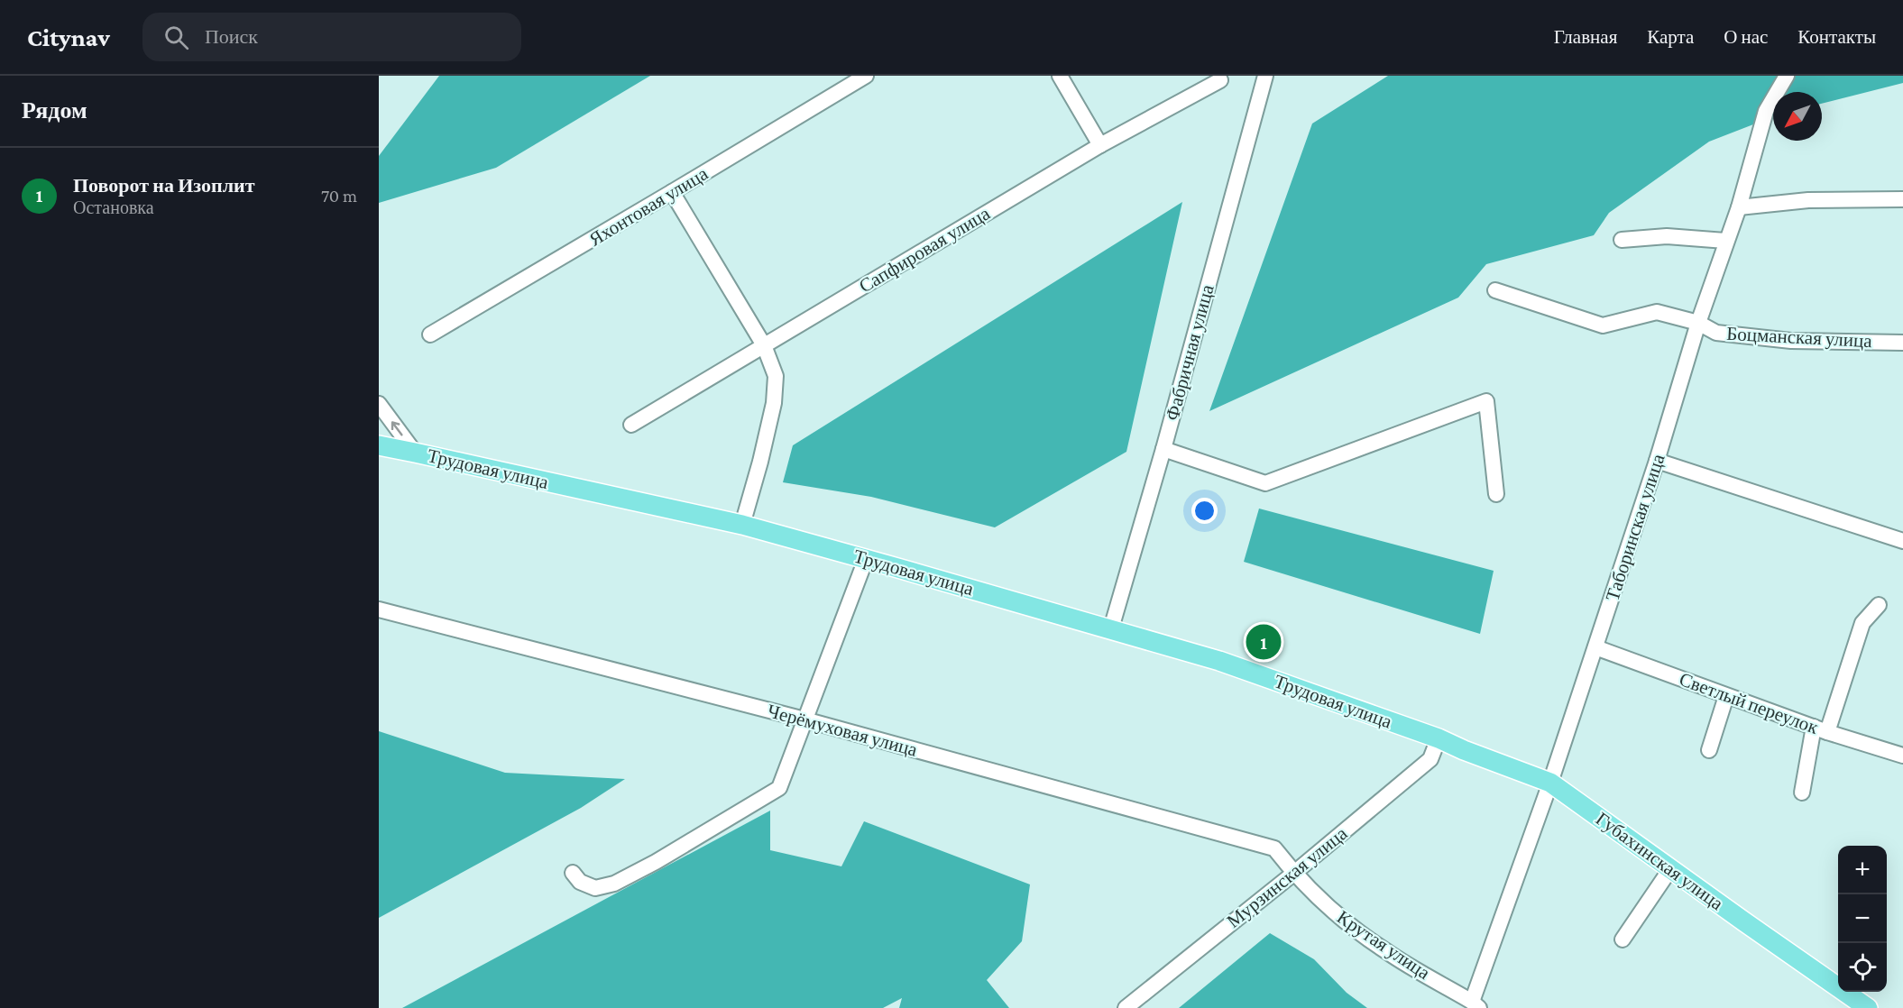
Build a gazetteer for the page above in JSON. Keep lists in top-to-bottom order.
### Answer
{
  "streets": {
    "main road": ["Трудовая улица", "Губахинская улица"],
    "street": [
      "Яхонтовая улица",
      "Сапфировая улица",
      "Боцманская улица",
      "Фабричная улица",
      "Таборинская улица",
      "Светлый переулок",
      "Черёмуховая улица",
      "Мурзинская улица",
      "Крутая улица"
    ]
  },
  "crossings": [
    ["Боцманская улица", "Таборинская улица"],
    ["Фабричная улица", "Трудовая улица"],
    ["Трудовая улица", "Губахинская улица"],
    ["Трудовая улица", "Мурзинская улица"],
    ["Таборинская улица", "Светлый переулок"],
    ["Таборинская улица", "Губахинская улица"],
    ["Таборинская улица", "Крутая улица"],
    ["Черёмуховая улица", "Мурзинская улица"],
    ["Черёмуховая улица", "Крутая улица"],
    ["Губахинская улица", "Мурзинская улица"],
    ["Мурзинская улица", "Крутая улица"]
  ],
  "north": "bottom left",
  "page": {
    "header": "Citynav",
    "search": "Поиск",
    "nav": [
      "Главная",
      "Карта",
      "О нас",
      "Контакты"
    ],
    "heading": "Рядом",
    "list": [
      {
        "mark": "1",
        "name": "Поворот на Изоплит",
        "note": "Остановка",
        "value": "70 m"
      }
    ],
    "pins": "1",
    "map_buttons": ["+", "−"]
  }
}
